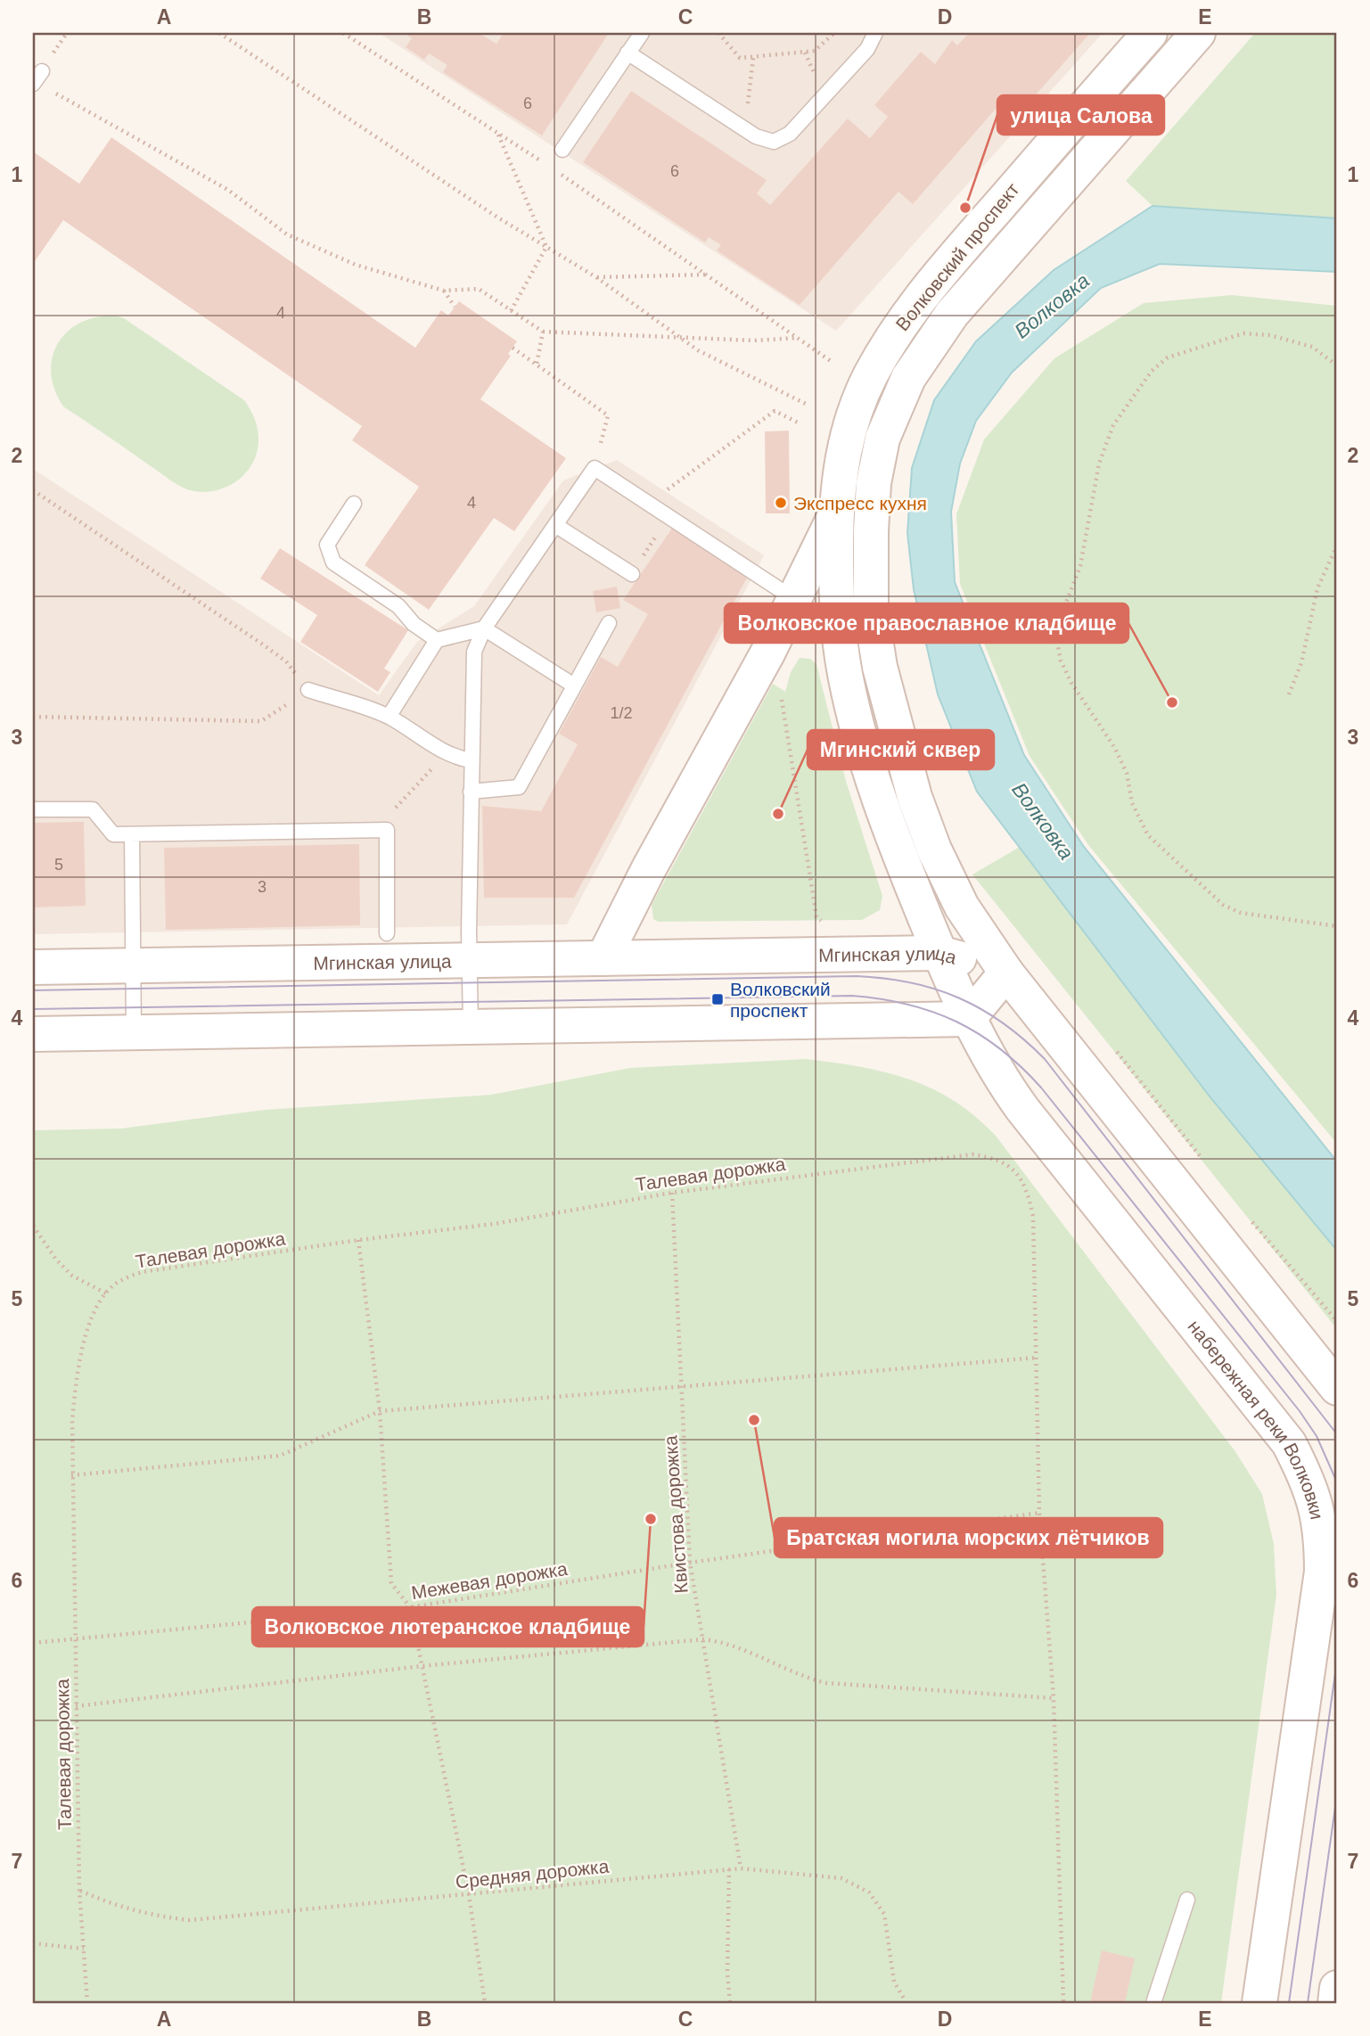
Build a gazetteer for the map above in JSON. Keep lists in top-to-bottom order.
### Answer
{
  "streets": {
    "street": ["Волковский проспект", "Мгинская улица", "набережная реки Волковки"],
    "path": [
      "Талевая дорожка",
      "Квистова дорожка",
      "Межевая дорожка",
      "Средняя дорожка"
    ]
  },
  "crossings": [
    ["Волковский проспект", "Мгинская улица"],
    ["Волковский проспект", "набережная реки Волковки"],
    ["Талевая дорожка", "Квистова дорожка"],
    ["Талевая дорожка", "Межевая дорожка"],
    ["Талевая дорожка", "Средняя дорожка"],
    ["Квистова дорожка", "Межевая дорожка"],
    ["Квистова дорожка", "Средняя дорожка"]
  ],
  "water": ["Волковка"],
  "places": {
    "other": [
      "улица Салова",
      "Экспресс кухня",
      "Волковское православное кладбище",
      "Мгинский сквер",
      "Братская могила морских лётчиков",
      "Волковское лютеранское кладбище"
    ],
    "transit": ["Волковский проспект"]
  },
  "house_numbers": [
    "6",
    "6",
    "4",
    "4",
    "1/2",
    "5",
    "3"
  ],
  "grid": {
    "columns": [
      "A",
      "B",
      "C",
      "D",
      "E"
    ],
    "rows": [
      "1",
      "2",
      "3",
      "4",
      "5",
      "6",
      "7"
    ]
  }
}
